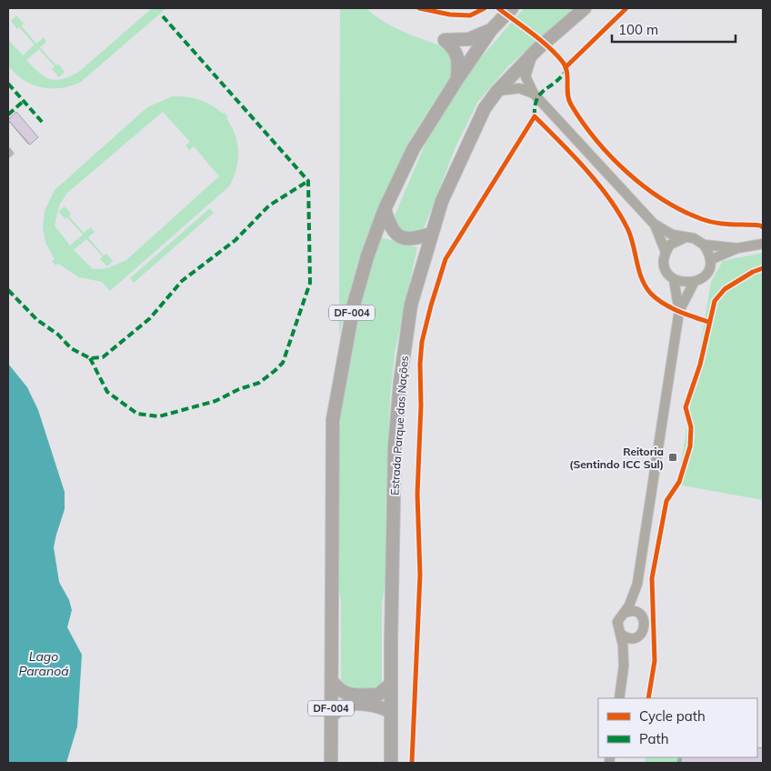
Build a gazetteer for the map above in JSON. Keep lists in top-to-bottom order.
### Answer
{
  "streets": {
    "highway": ["DF-004", "Estrada Parque das Nações"]
  },
  "water": ["Lago Paranoá"],
  "places": {
    "transit": ["Reitoria (Sentindo ICC Sul)"]
  },
  "legend": ["Cycle path", "Path"],
  "scale_bar": "100 m"
}
